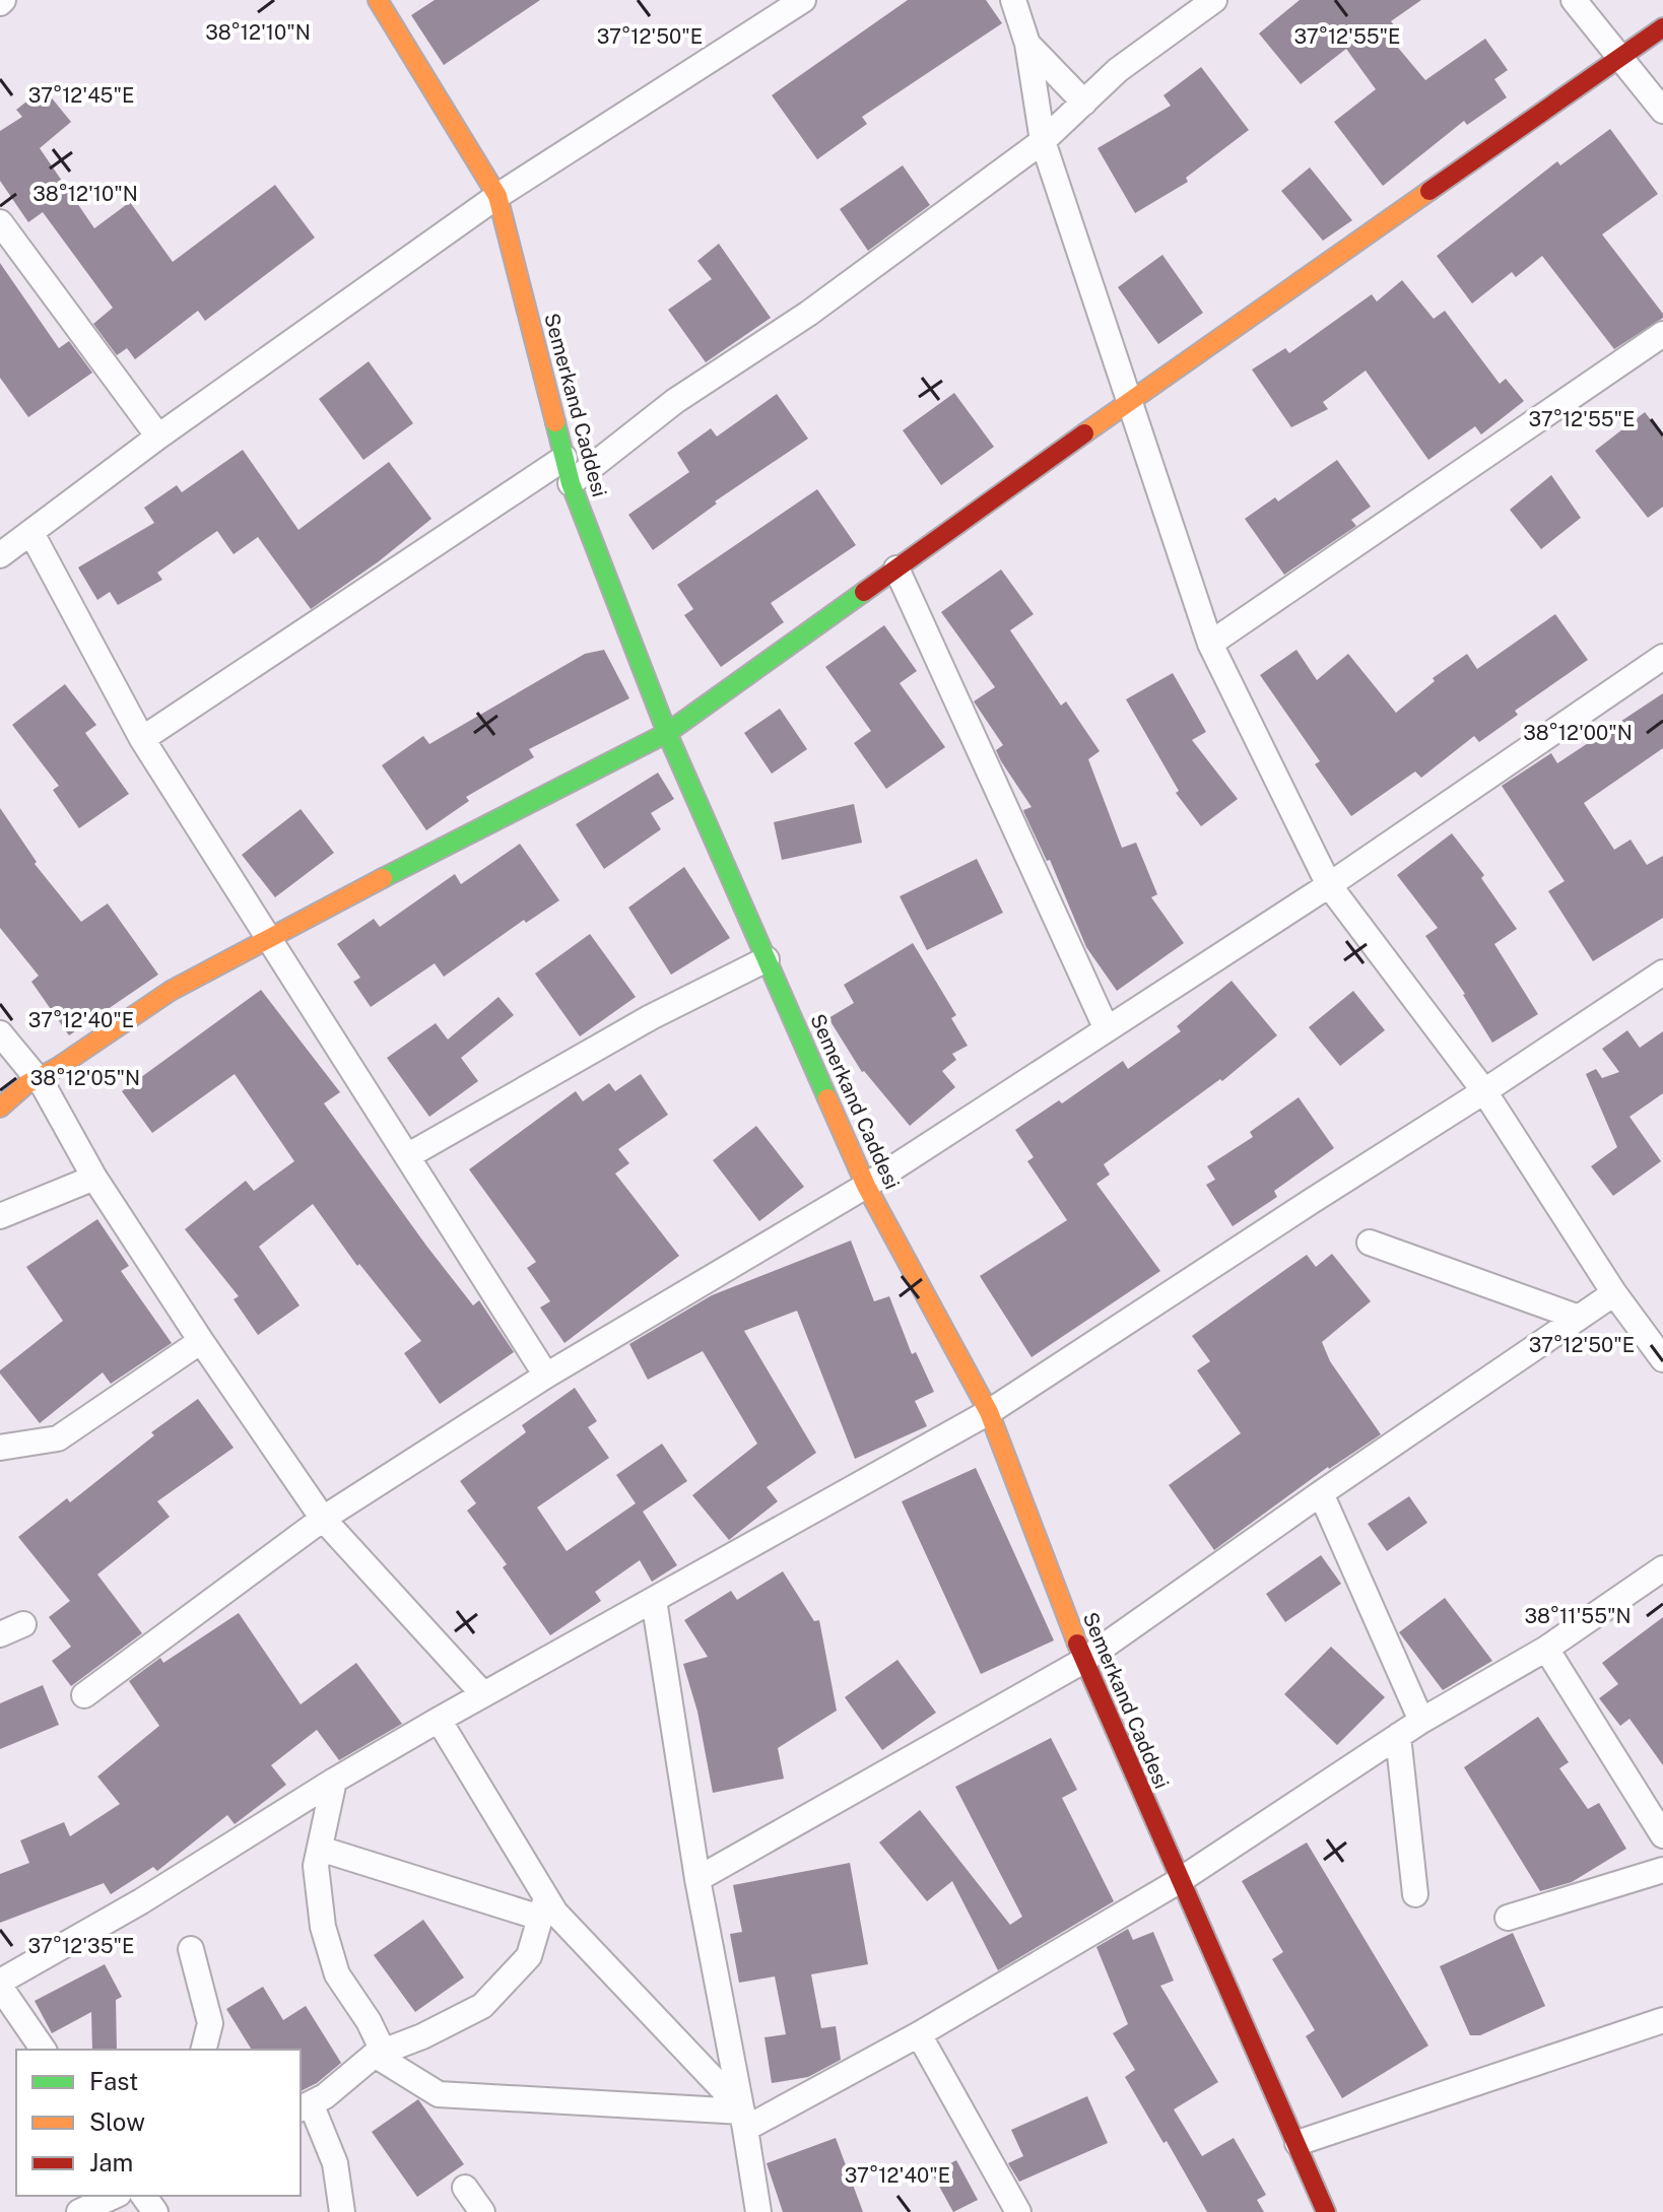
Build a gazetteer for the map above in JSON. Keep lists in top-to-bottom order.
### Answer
{
  "streets": {
    "street": ["Semerkand Caddesi"]
  },
  "legend": ["Fast", "Slow", "Jam"],
  "coordinates": [
    "38°12'10\"N",
    "37°12'50\"E",
    "37°12'55\"E",
    "37°12'45\"E",
    "38°12'00\"N",
    "37°12'40\"E",
    "38°12'05\"N",
    "38°11'55\"N",
    "37°12'35\"E"
  ]
}
